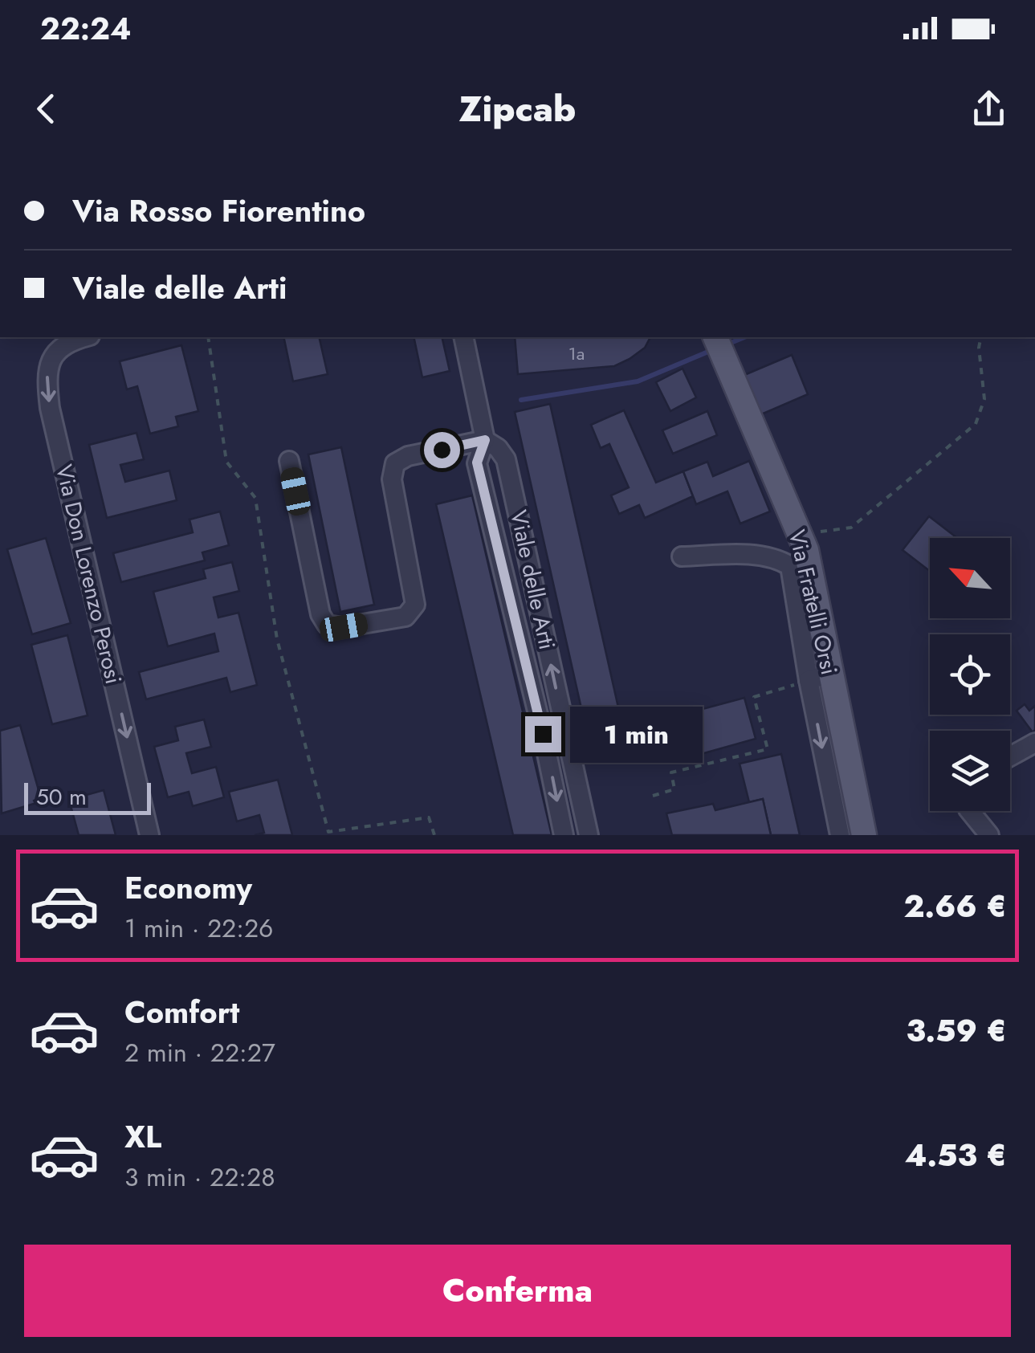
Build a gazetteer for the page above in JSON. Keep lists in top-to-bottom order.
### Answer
{
  "streets": {
    "main road": ["Via Fratelli Orsi"],
    "street": ["Via Don Lorenzo Perosi", "Viale delle Arti"]
  },
  "one_way": ["Via Don Lorenzo Perosi"],
  "house_numbers": ["1a"],
  "scale_bar": "50 m",
  "north": "top left",
  "page": {
    "status": "22:24",
    "header": "Zipcab",
    "banner": ["Via Rosso Fiorentino", "Viale delle Arti"],
    "bubble": "1 min",
    "scale": "50 m",
    "list": [
      {
        "name": "Economy",
        "note": "1 min · 22:26",
        "value": "2.66 €"
      },
      {
        "name": "Comfort",
        "note": "2 min · 22:27",
        "value": "3.59 €"
      },
      {
        "name": "XL",
        "note": "3 min · 22:28",
        "value": "4.53 €"
      }
    ],
    "buttons": "Conferma"
  }
}
